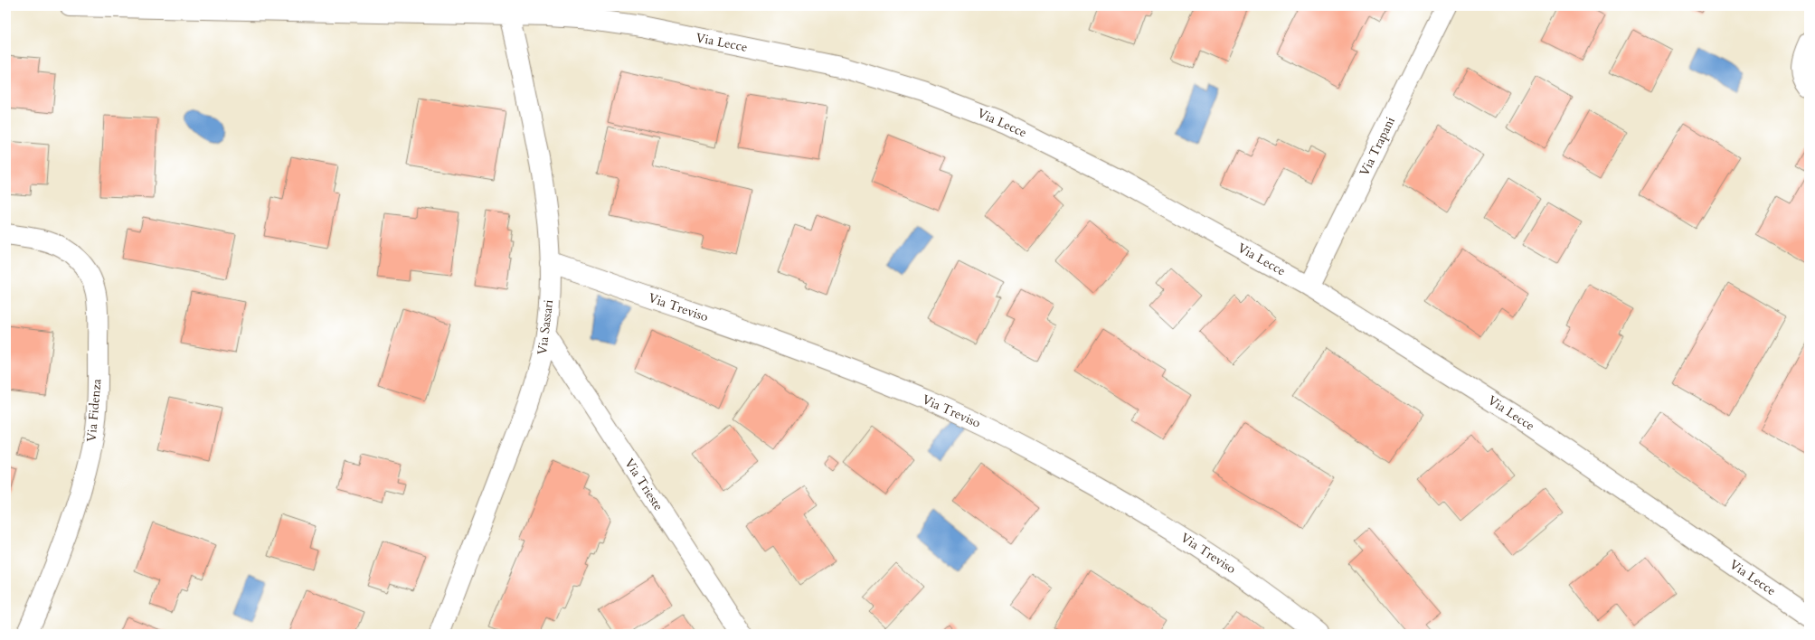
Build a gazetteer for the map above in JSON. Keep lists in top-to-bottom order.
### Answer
{
  "streets": {
    "street": [
      "Via Lecce",
      "Via Trapani",
      "Via Treviso",
      "Via Sassari",
      "Via Fidenza",
      "Via Trieste"
    ]
  },
  "crossings": [
    ["Via Lecce", "Via Trapani"],
    ["Via Lecce", "Via Sassari"],
    ["Via Treviso", "Via Sassari"],
    ["Via Sassari", "Via Trieste"]
  ]
}
